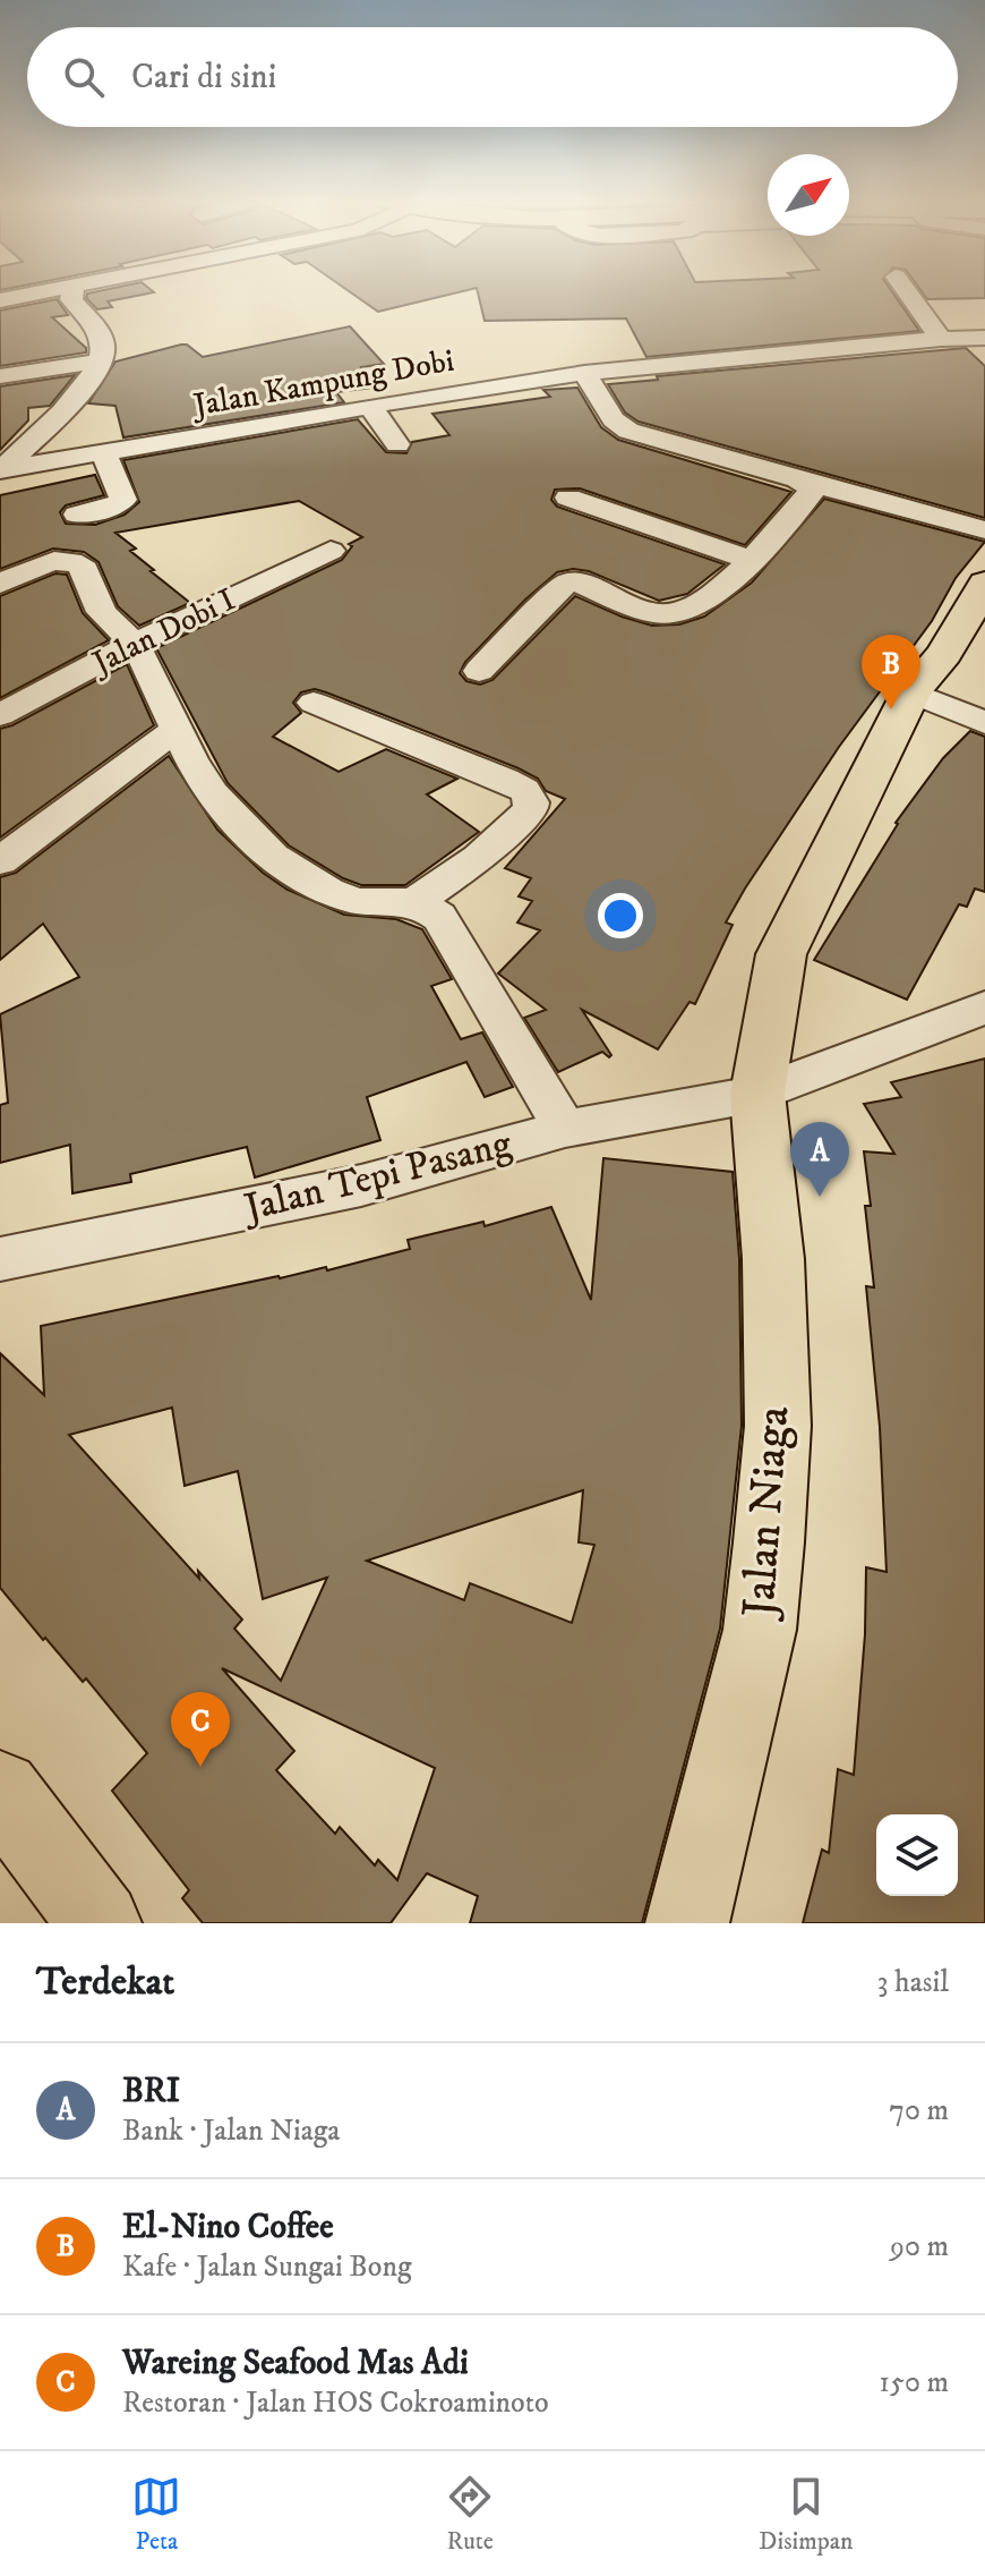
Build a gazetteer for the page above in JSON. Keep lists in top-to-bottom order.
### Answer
{
  "streets": {
    "main road": ["Jalan Niaga"],
    "street": ["Jalan Kampung Dobi", "Jalan Dobi I", "Jalan Tepi Pasang"]
  },
  "crossings": [
    ["Jalan Tepi Pasang", "Jalan Niaga"]
  ],
  "north": "top right",
  "page": {
    "search": "Cari di sini",
    "pins": ["B", "A", "C"],
    "heading": ["Terdekat", "3 hasil"],
    "list": [
      {
        "mark": "A",
        "name": "BRI",
        "note": "Bank · Jalan Niaga",
        "value": "70 m"
      },
      {
        "mark": "B",
        "name": "El-Nino Coffee",
        "note": "Kafe · Jalan Sungai Bong",
        "value": "90 m"
      },
      {
        "mark": "C",
        "name": "Wareing Seafood Mas Adi",
        "note": "Restoran · Jalan HOS Cokroaminoto",
        "value": "150 m"
      }
    ],
    "nav": ["Peta", "Rute", "Disimpan"]
  }
}
